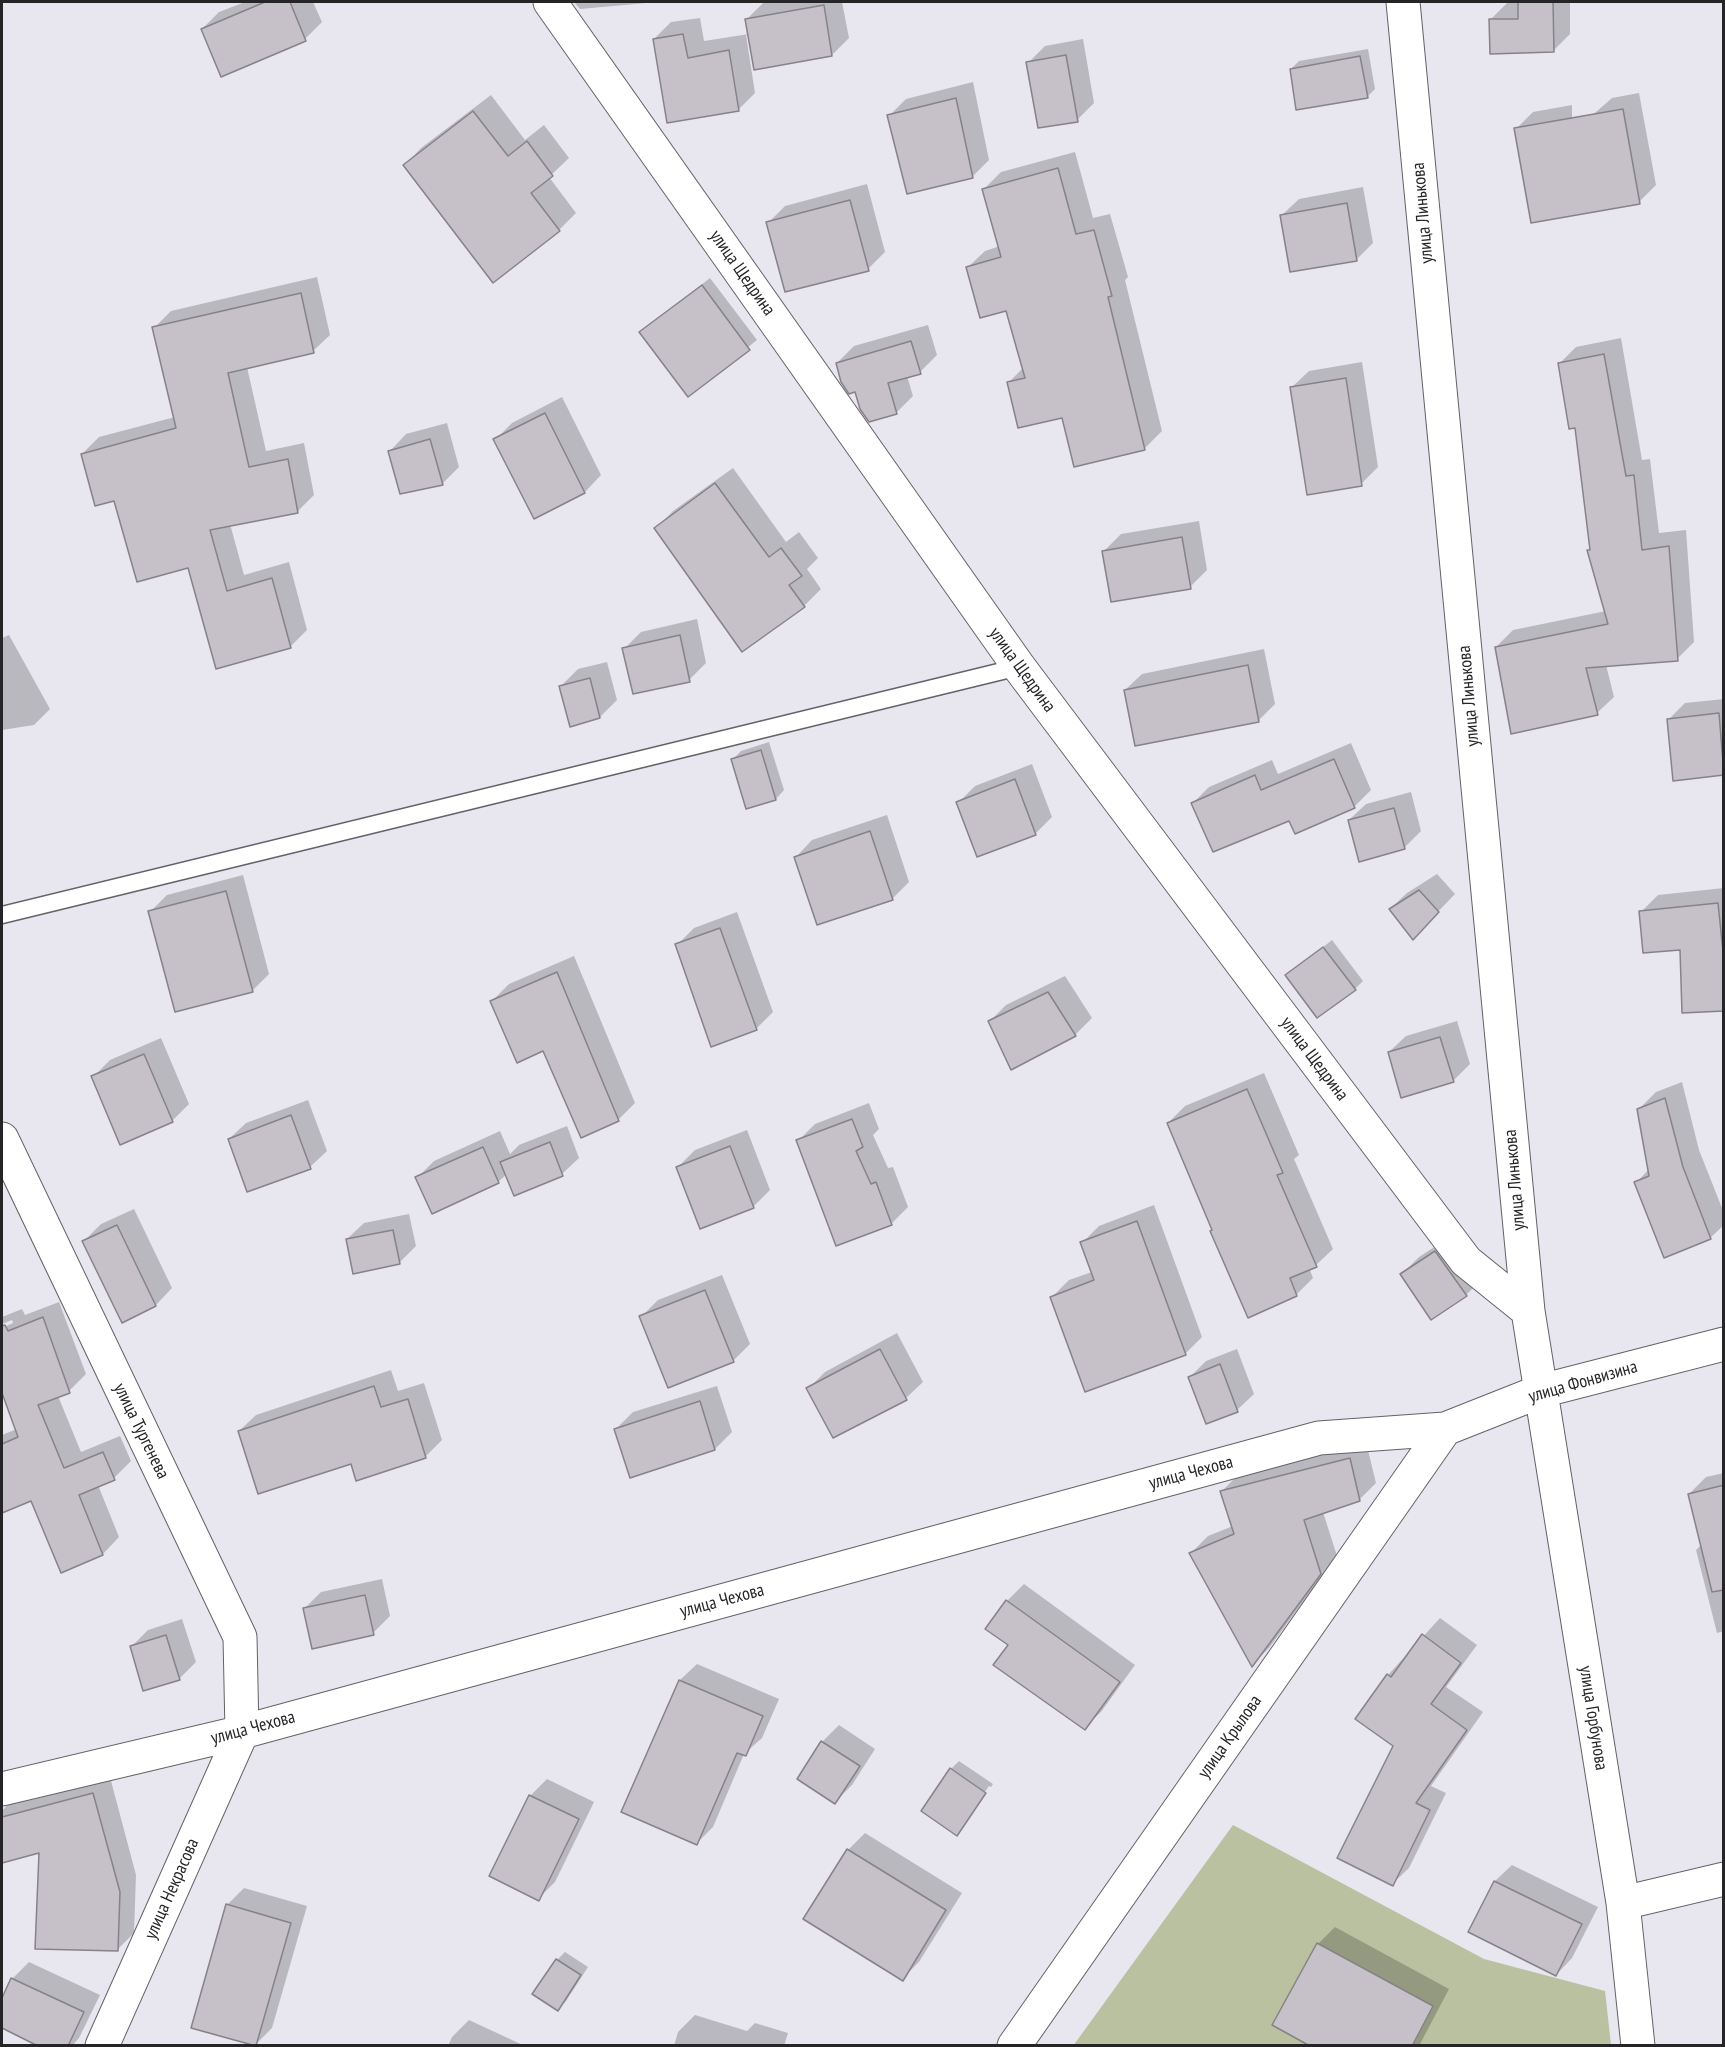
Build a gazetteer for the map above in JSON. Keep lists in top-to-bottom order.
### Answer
{
  "streets": {
    "street": [
      "улица Линькова",
      "улица Щедрина",
      "улица Фонвизина",
      "улица Тургенева",
      "улица Чехова",
      "улица Горбунова",
      "улица Крылова",
      "улица Некрасова"
    ]
  },
  "crossings": [
    ["улица Линькова", "улица Щедрина"],
    ["улица Линькова", "улица Фонвизина"],
    ["улица Линькова", "улица Горбунова"],
    ["улица Фонвизина", "улица Чехова"],
    ["улица Фонвизина", "улица Горбунова"],
    ["улица Фонвизина", "улица Крылова"],
    ["улица Тургенева", "улица Чехова"],
    ["улица Тургенева", "улица Некрасова"],
    ["улица Чехова", "улица Крылова"],
    ["улица Чехова", "улица Некрасова"]
  ]
}
